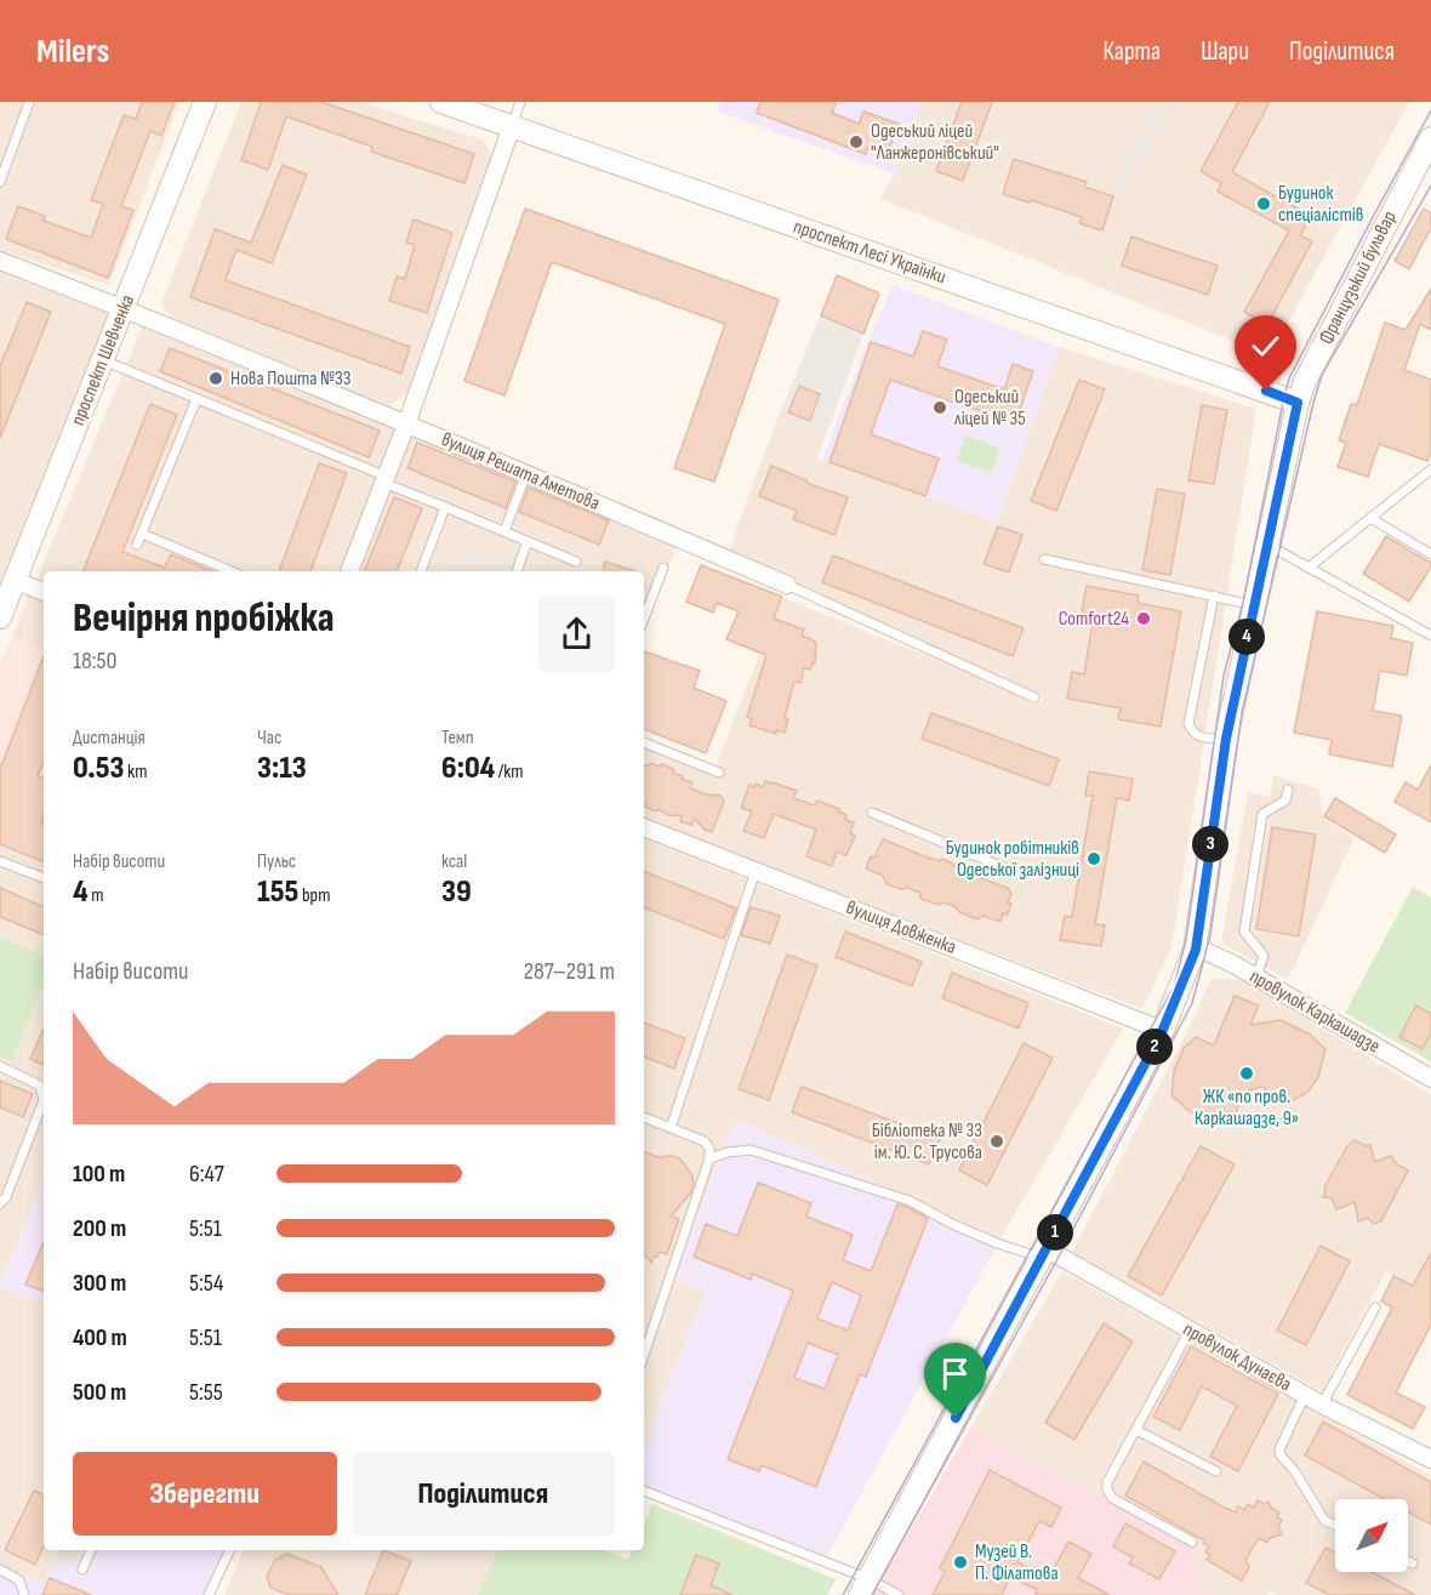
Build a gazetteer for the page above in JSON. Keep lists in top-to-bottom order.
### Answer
{
  "streets": {
    "street": [
      "проспект Лесі Українки",
      "Французький бульвар",
      "проспект Шевченка",
      "вулиця Решата Аметова",
      "вулиця Довженка",
      "провулок Каркашадзе",
      "провулок Дунаєва"
    ]
  },
  "crossings": [
    ["проспект Лесі Українки", "Французький бульвар"],
    ["Французький бульвар", "вулиця Довженка"],
    ["Французький бульвар", "провулок Каркашадзе"],
    ["Французький бульвар", "провулок Дунаєва"],
    ["проспект Шевченка", "вулиця Решата Аметова"]
  ],
  "places": [
    "Одеський ліцей \"Ланжеронівський\"",
    "Будинок спеціалістів",
    "Нова Пошта №33",
    "Одеський ліцей № 35",
    "Comfort24",
    "Будинок робітників Одеської залізниці",
    "ЖК «по пров. Каркашадзе, 9»",
    "Бібліотека № 33 ім. Ю. С. Трусова",
    "Музей В. П. Філатова"
  ],
  "north": "top right",
  "page": {
    "header": "Milers",
    "nav": ["Карта", "Шари", "Поділитися"],
    "heading": ["Вечірня пробіжка", "18:50"],
    "pins": [
      "4",
      "3",
      "2",
      "1"
    ],
    "stats": [
      ["Дистанція", "0.53 km"],
      ["Час", "3:13"],
      ["Темп", "6:04 /km"],
      ["Набір висоти", "4 m"],
      ["Пульс", "155 bpm"],
      ["kcal", "39"]
    ],
    "chart": ["Набір висоти", "287–291 m"],
    "list": [
      {
        "name": "100 m",
        "note": "6:47"
      },
      {
        "name": "200 m",
        "note": "5:51"
      },
      {
        "name": "300 m",
        "note": "5:54"
      },
      {
        "name": "400 m",
        "note": "5:51"
      },
      {
        "name": "500 m",
        "note": "5:55"
      }
    ],
    "buttons": ["Зберегти", "Поділитися"]
  }
}
